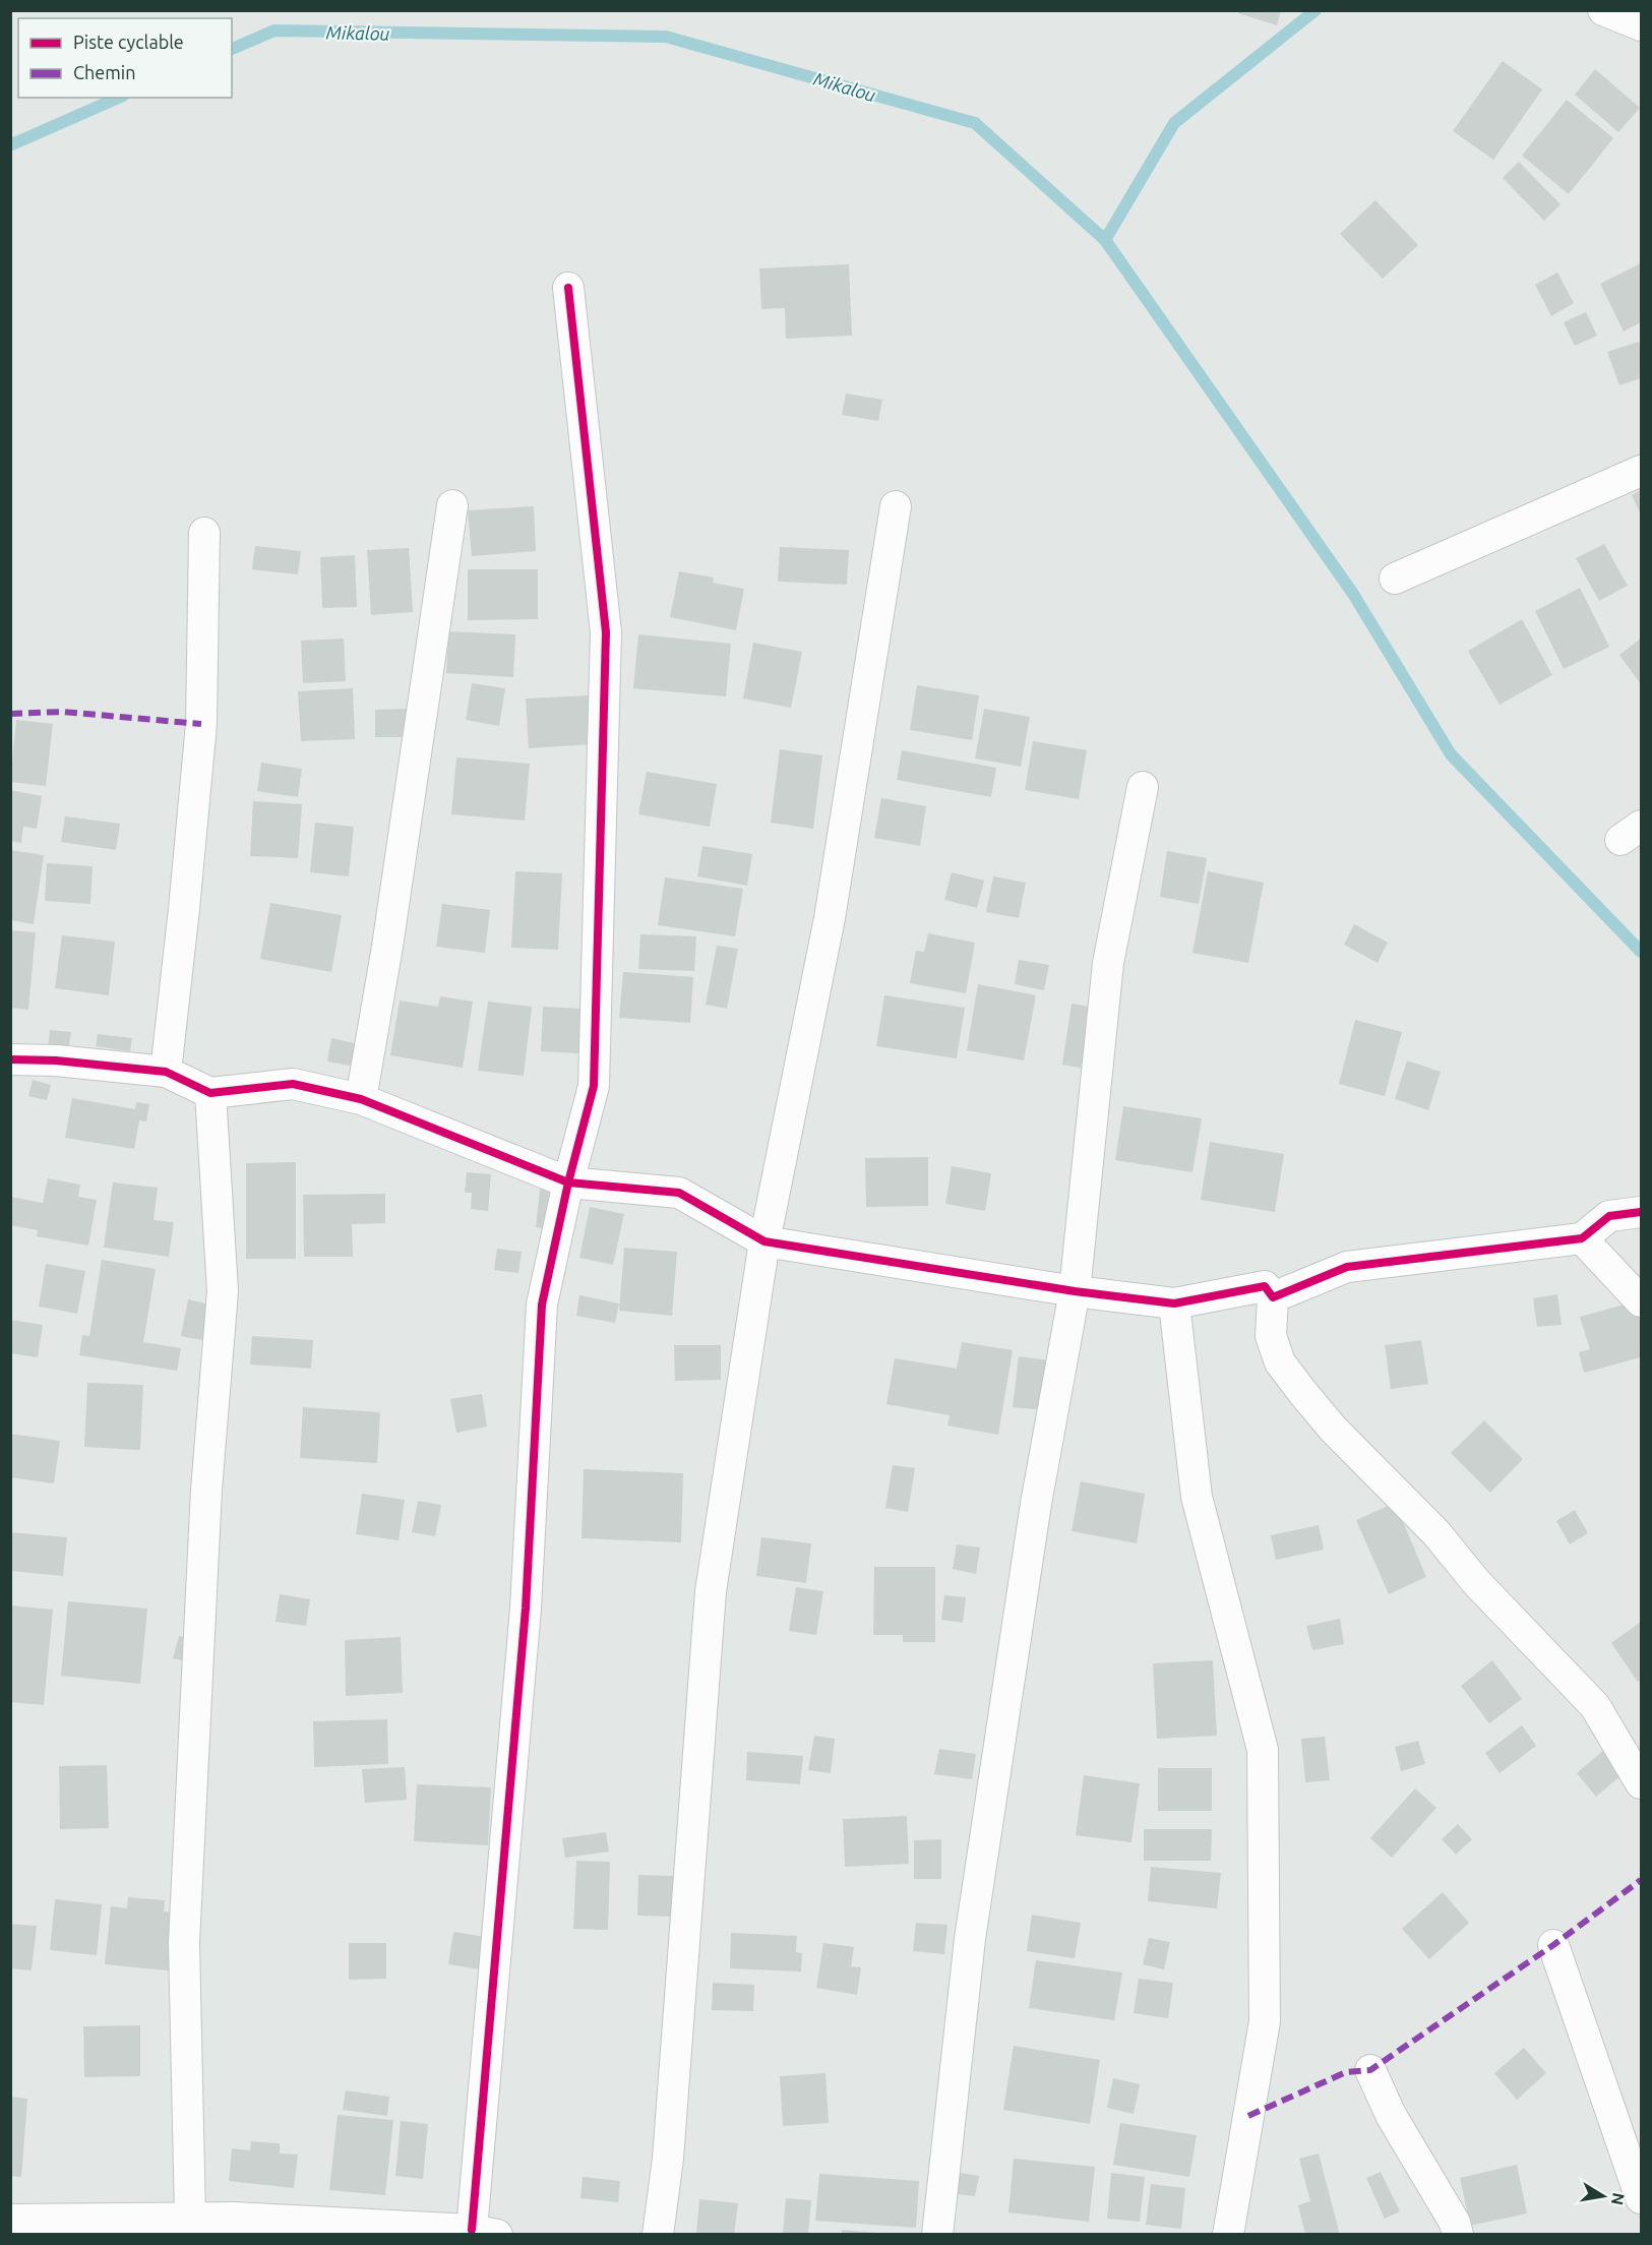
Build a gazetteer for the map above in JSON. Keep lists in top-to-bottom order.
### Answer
{
  "water": ["Mikalou"],
  "legend": ["Piste cyclable", "Chemin"],
  "north": "right"
}
